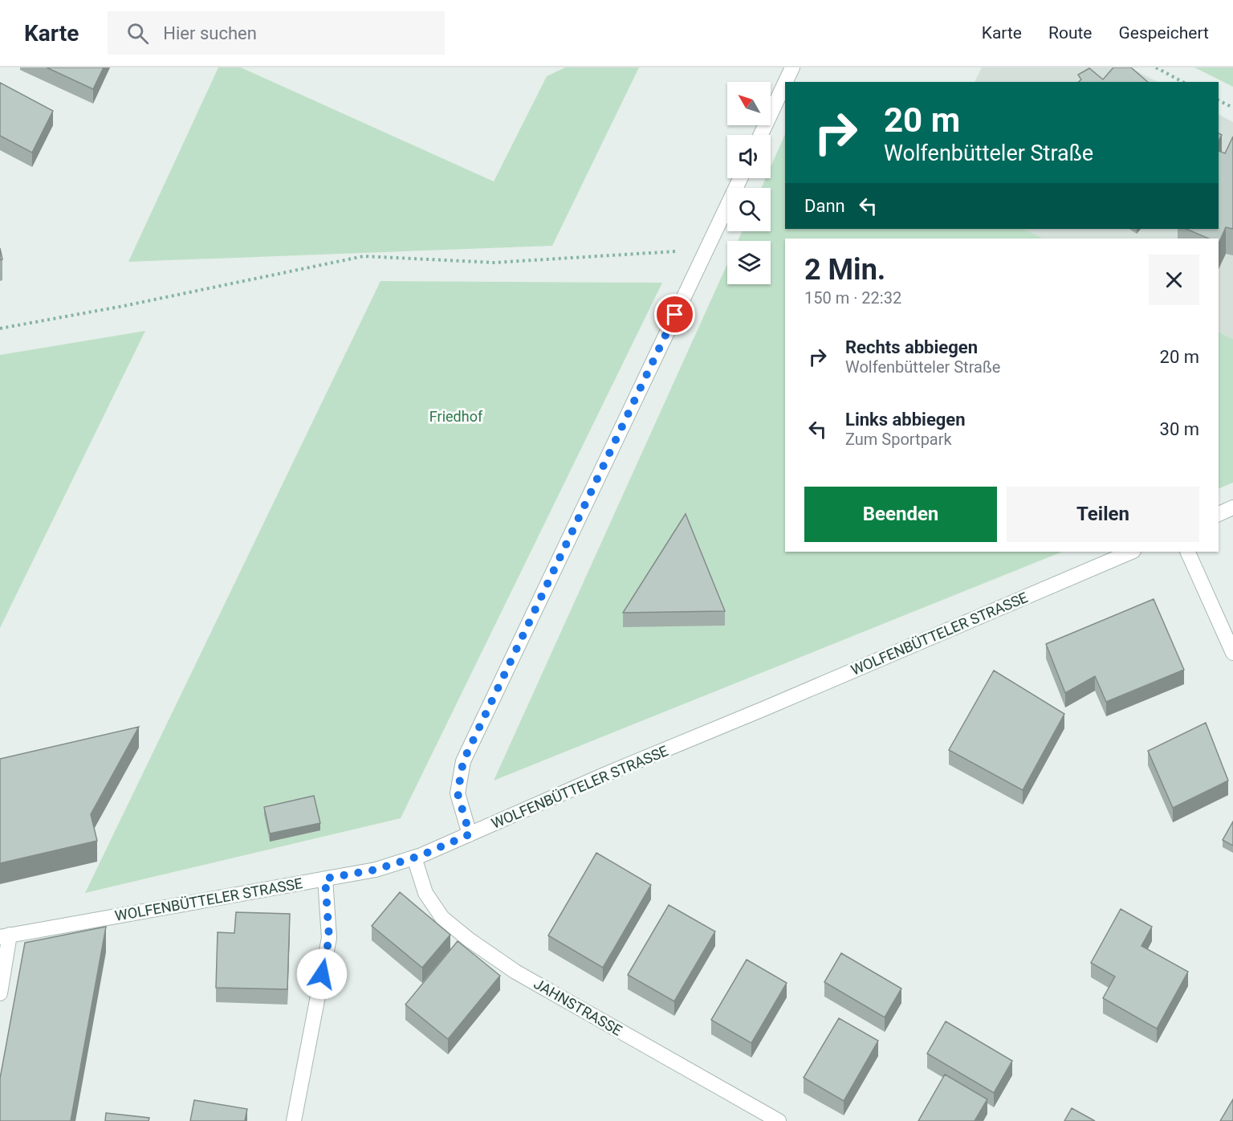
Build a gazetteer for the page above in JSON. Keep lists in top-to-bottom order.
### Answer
{
  "streets": {
    "street": ["WOLFENBÜTTELER STRASSE", "JAHNSTRASSE"]
  },
  "crossings": [
    ["WOLFENBÜTTELER STRASSE", "JAHNSTRASSE"]
  ],
  "parks": ["Friedhof"],
  "north": "top left",
  "page": {
    "header": "Karte",
    "search": "Hier suchen",
    "nav": ["Karte", "Route", "Gespeichert"],
    "turn": ["20 m", "Wolfenbütteler Straße"],
    "then": "Dann",
    "heading": ["2 Min.", "150 m · 22:32"],
    "list": [
      {
        "name": "Rechts abbiegen",
        "note": "Wolfenbütteler Straße",
        "value": "20 m"
      },
      {
        "name": "Links abbiegen",
        "note": "Zum Sportpark",
        "value": "30 m"
      }
    ],
    "buttons": ["Beenden", "Teilen"]
  }
}
